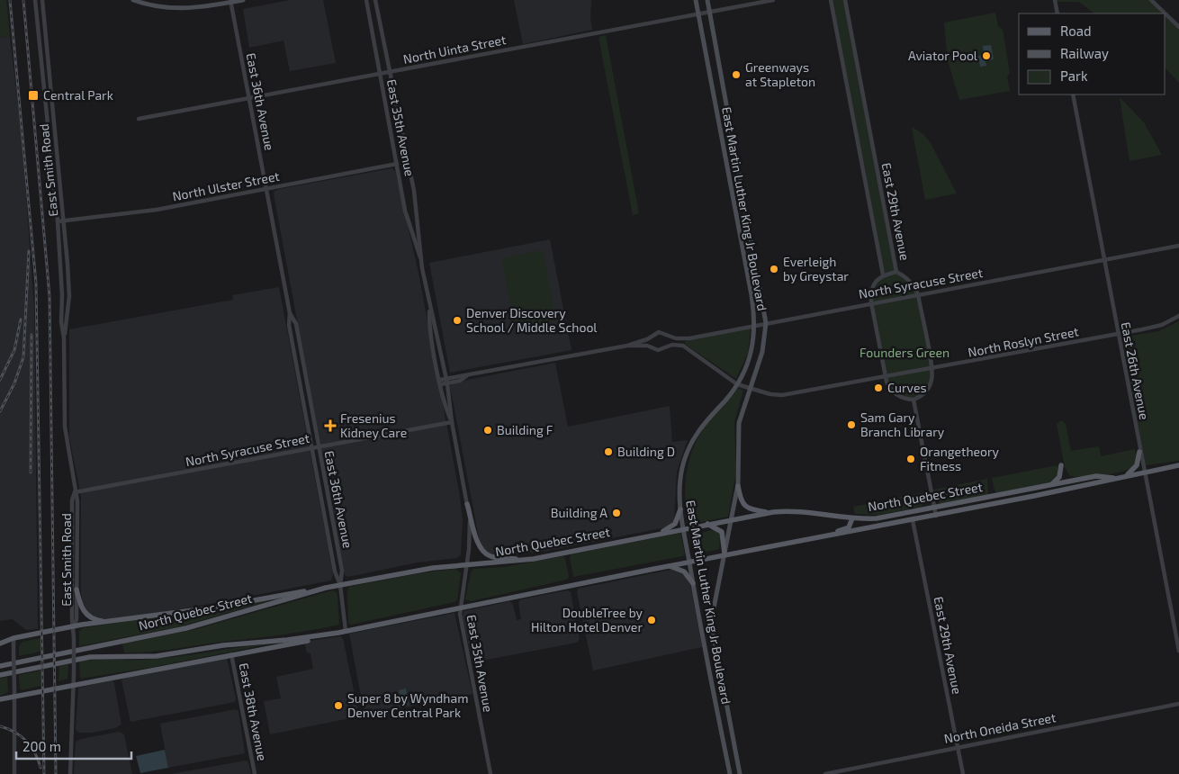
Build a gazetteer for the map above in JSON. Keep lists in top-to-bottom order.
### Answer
{
  "streets": {
    "main road": ["East Martin Luther King Jr Boulevard", "North Quebec Street"],
    "street": [
      "North Uinta Street",
      "East 36th Avenue",
      "East 35th Avenue",
      "East Smith Road",
      "North Ulster Street",
      "East 29th Avenue",
      "North Syracuse Street",
      "North Roslyn Street",
      "East 26th Avenue",
      "East 38th Avenue",
      "North Oneida Street"
    ]
  },
  "crossings": [
    ["North Uinta Street", "East 36th Avenue"],
    ["North Uinta Street", "East 35th Avenue"],
    ["North Uinta Street", "East Martin Luther King Jr Boulevard"],
    ["East 36th Avenue", "North Ulster Street"],
    ["East 36th Avenue", "North Syracuse Street"],
    ["East 36th Avenue", "North Quebec Street"],
    ["East 35th Avenue", "North Ulster Street"],
    ["East 35th Avenue", "North Syracuse Street"],
    ["East 35th Avenue", "North Quebec Street"],
    ["East Smith Road", "North Ulster Street"],
    ["East Smith Road", "North Syracuse Street"],
    ["East Martin Luther King Jr Boulevard", "North Syracuse Street"],
    ["East Martin Luther King Jr Boulevard", "North Roslyn Street"],
    ["East Martin Luther King Jr Boulevard", "North Quebec Street"],
    ["East 29th Avenue", "North Syracuse Street"],
    ["East 29th Avenue", "North Roslyn Street"],
    ["East 29th Avenue", "North Quebec Street"],
    ["East 29th Avenue", "North Oneida Street"],
    ["North Syracuse Street", "North Roslyn Street"],
    ["North Syracuse Street", "East 26th Avenue"],
    ["North Roslyn Street", "East 26th Avenue"],
    ["East 26th Avenue", "North Quebec Street"]
  ],
  "parks": ["Founders Green"],
  "places": {
    "other": [
      "Aviator Pool",
      "Greenways at Stapleton",
      "Everleigh by Greystar",
      "Denver Discovery School / Middle School",
      "Curves",
      "Sam Gary Branch Library",
      "Building F",
      "Building D",
      "Orangetheory Fitness",
      "Building A",
      "DoubleTree by Hilton Hotel Denver",
      "Super 8 by Wyndham Denver Central Park"
    ],
    "transit": ["Central Park"],
    "health": ["Fresenius Kidney Care"]
  },
  "legend": ["Road", "Railway", "Park"],
  "scale_bar": "200 m"
}
